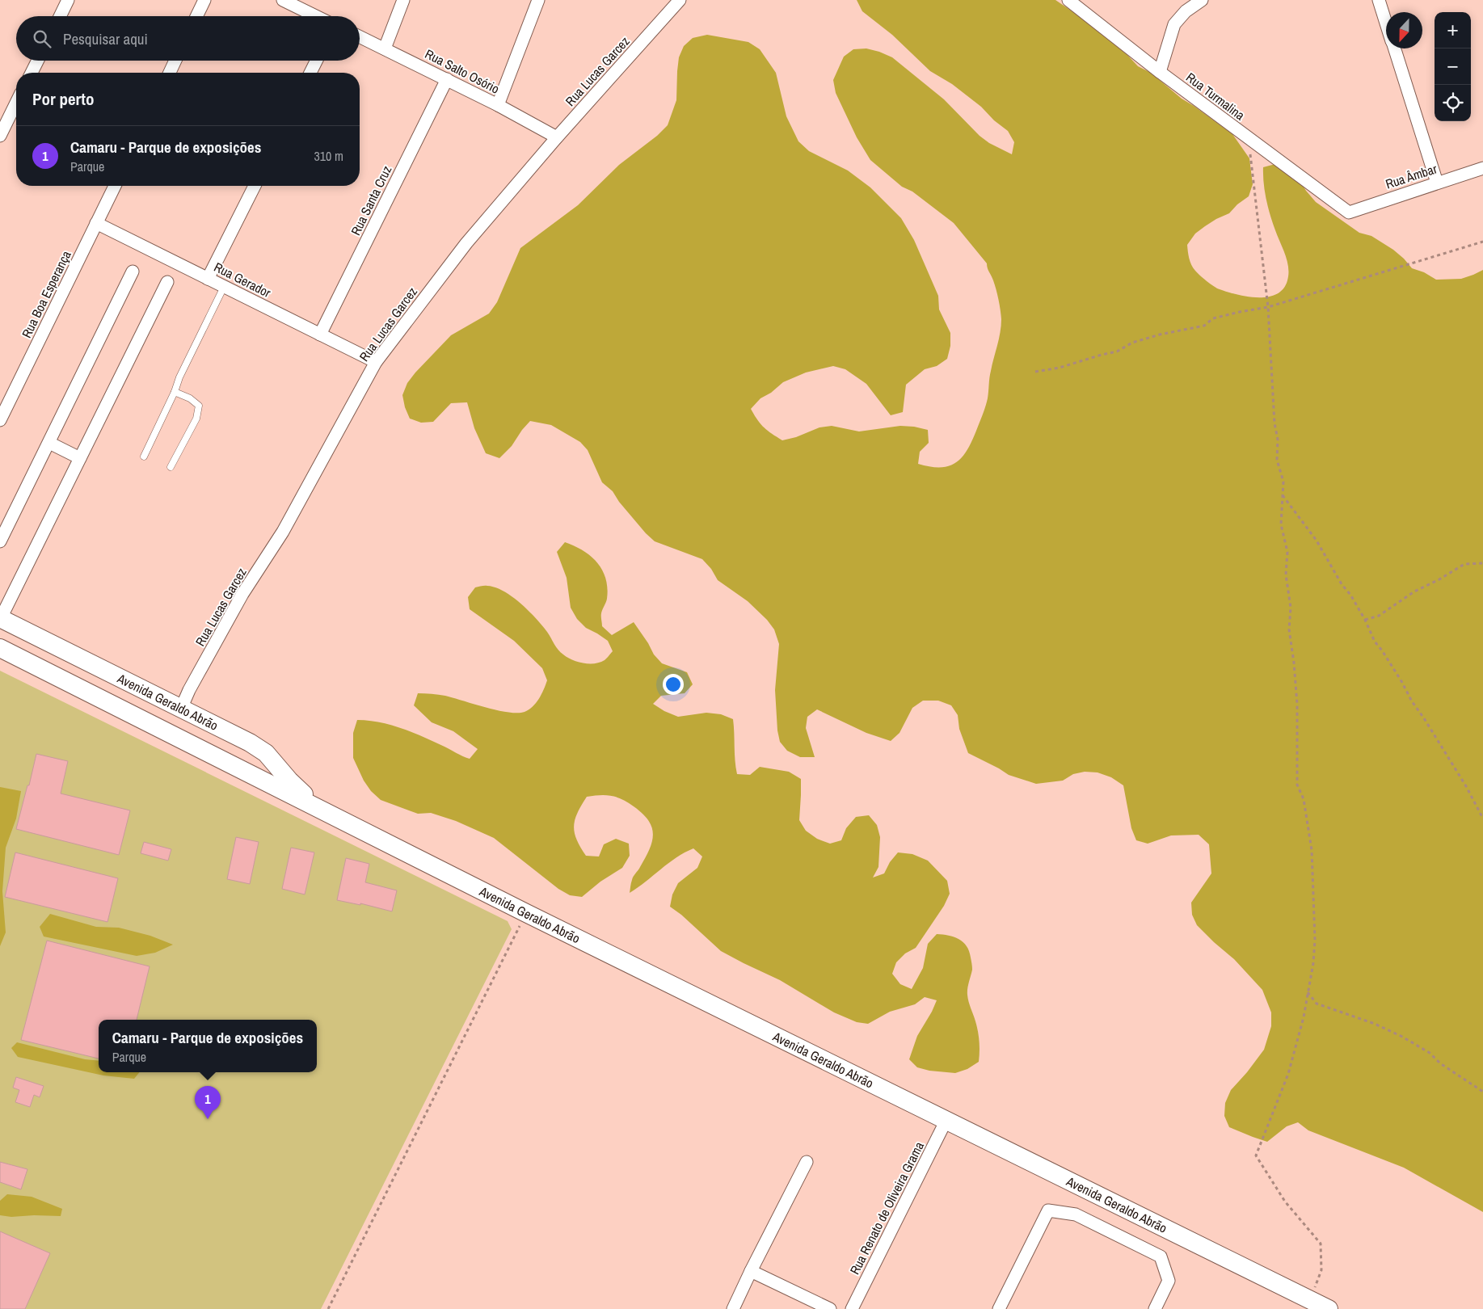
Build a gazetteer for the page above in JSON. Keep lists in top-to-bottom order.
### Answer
{
  "streets": {
    "main road": ["Avenida Geraldo Abrão"],
    "street": [
      "Rua Salto Osório",
      "Rua Lucas Garcez",
      "Rua Turmalina",
      "Rua Âmbar",
      "Rua Santa Cruz",
      "Rua Gerador",
      "Rua Boa Esperança",
      "Rua Renato de Oliveira Grama"
    ]
  },
  "crossings": [
    ["Rua Salto Osório", "Rua Lucas Garcez"],
    ["Rua Salto Osório", "Rua Santa Cruz"],
    ["Rua Lucas Garcez", "Rua Gerador"],
    ["Rua Lucas Garcez", "Avenida Geraldo Abrão"],
    ["Rua Turmalina", "Rua Âmbar"],
    ["Rua Santa Cruz", "Rua Gerador"],
    ["Rua Gerador", "Rua Boa Esperança"],
    ["Avenida Geraldo Abrão", "Rua Renato de Oliveira Grama"]
  ],
  "north": "bottom",
  "page": {
    "map_buttons": ["+", "−"],
    "search": "Pesquisar aqui",
    "heading": "Por perto",
    "list": [
      {
        "mark": "1",
        "name": "Camaru - Parque de exposições",
        "note": "Parque",
        "value": "310 m"
      }
    ],
    "popup": ["Camaru - Parque de exposições", "Parque"],
    "pins": "1"
  }
}
